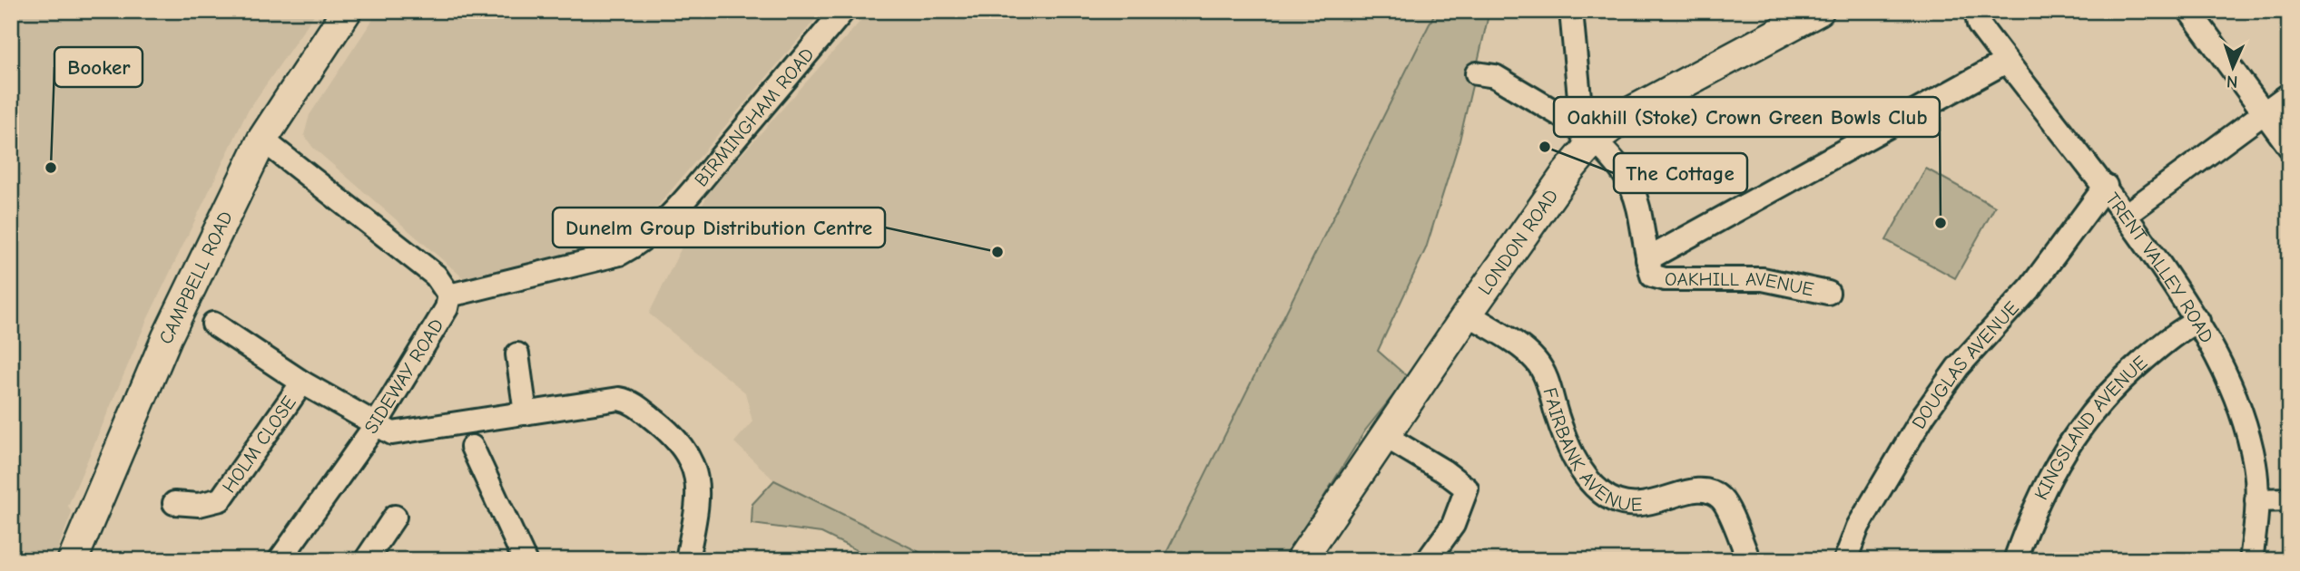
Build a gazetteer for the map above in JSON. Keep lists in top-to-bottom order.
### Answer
{
  "streets": {
    "main road": ["LONDON ROAD", "CAMPBELL ROAD"],
    "street": [
      "BIRMINGHAM ROAD",
      "TRENT VALLEY ROAD",
      "OAKHILL AVENUE",
      "DOUGLAS AVENUE",
      "SIDEWAY ROAD",
      "KINGSLAND AVENUE",
      "FAIRBANK AVENUE",
      "HOLM CLOSE"
    ]
  },
  "crossings": [
    ["BIRMINGHAM ROAD", "SIDEWAY ROAD"],
    ["LONDON ROAD", "OAKHILL AVENUE"],
    ["LONDON ROAD", "FAIRBANK AVENUE"],
    ["TRENT VALLEY ROAD", "DOUGLAS AVENUE"],
    ["TRENT VALLEY ROAD", "KINGSLAND AVENUE"],
    ["CAMPBELL ROAD", "SIDEWAY ROAD"]
  ],
  "places": [
    "The Cottage",
    "Booker",
    "Oakhill (Stoke) Crown Green Bowls Club",
    "Dunelm Group Distribution Centre"
  ],
  "north": "bottom"
}
